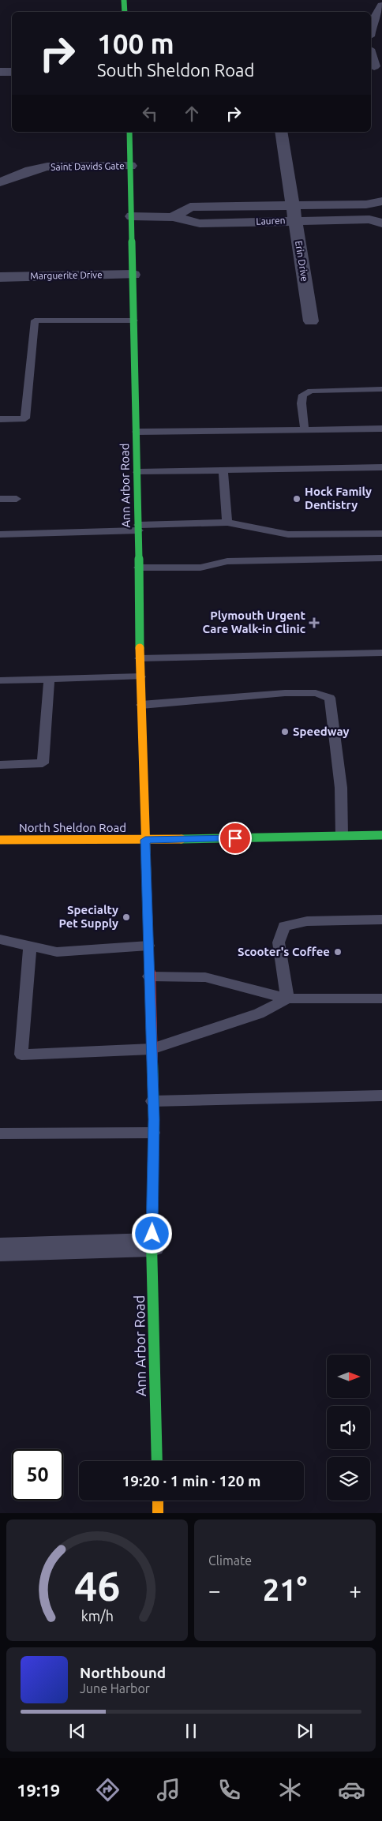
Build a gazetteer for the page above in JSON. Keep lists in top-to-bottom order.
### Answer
{
  "streets": {
    "main road": ["Ann Arbor Road", "North Sheldon Road"],
    "street": [
      "Saint Davids Gate",
      "Lauren",
      "Erin Drive",
      "Marguerite Drive"
    ]
  },
  "crossings": [
    ["Saint Davids Gate", "Ann Arbor Road"],
    ["Lauren", "Erin Drive"],
    ["Lauren", "Ann Arbor Road"],
    ["Marguerite Drive", "Ann Arbor Road"],
    ["Ann Arbor Road", "North Sheldon Road"]
  ],
  "places": {
    "other": [
      "Hock Family Dentistry",
      "Speedway",
      "Specialty Pet Supply",
      "Scooter's Coffee"
    ],
    "health": ["Plymouth Urgent Care Walk-in Clinic"]
  },
  "north": "right",
  "page": {
    "turn": ["100 m", "South Sheldon Road"],
    "limit": "50",
    "trip": "19:20 · 1 min · 120 m",
    "tile": "Climate",
    "heat": ["−", "21°", "+"],
    "song": ["Northbound", "June Harbor"],
    "tabs": "19:19",
    "gauge": ["46", "km/h"]
  }
}
